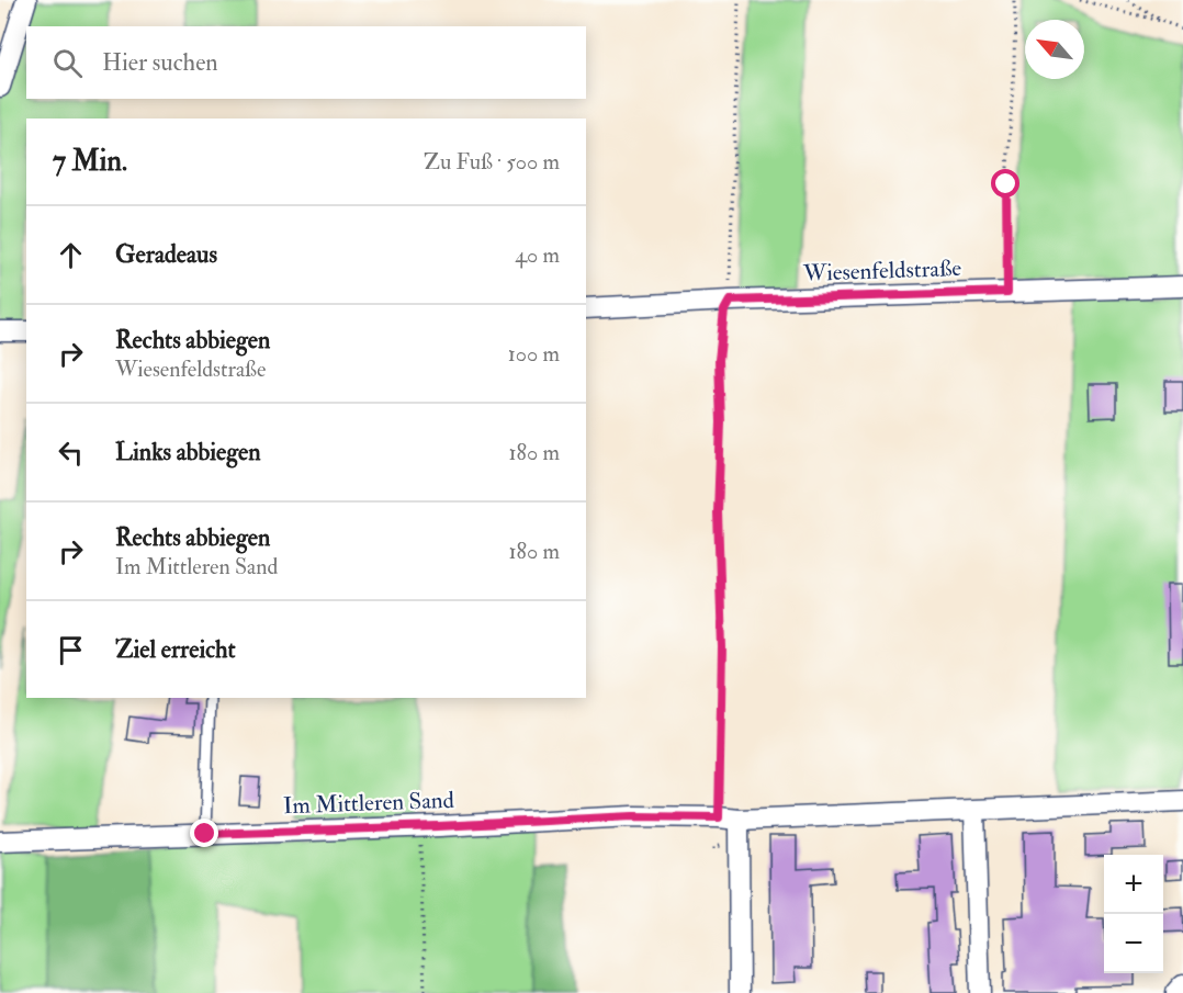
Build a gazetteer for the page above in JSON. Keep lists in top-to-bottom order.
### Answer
{
  "streets": {
    "street": ["Wiesenfeldstraße", "Im Mittleren Sand"]
  },
  "north": "top left",
  "page": {
    "search": "Hier suchen",
    "heading": ["7 Min.", "Zu Fuß · 500 m"],
    "list": [
      ["Geradeaus", "40 m"],
      ["Rechts abbiegen", "Wiesenfeldstraße", "100 m"],
      ["Links abbiegen", "180 m"],
      ["Rechts abbiegen", "Im Mittleren Sand", "180 m"],
      "Ziel erreicht"
    ],
    "map_buttons": ["+", "−"]
  }
}
